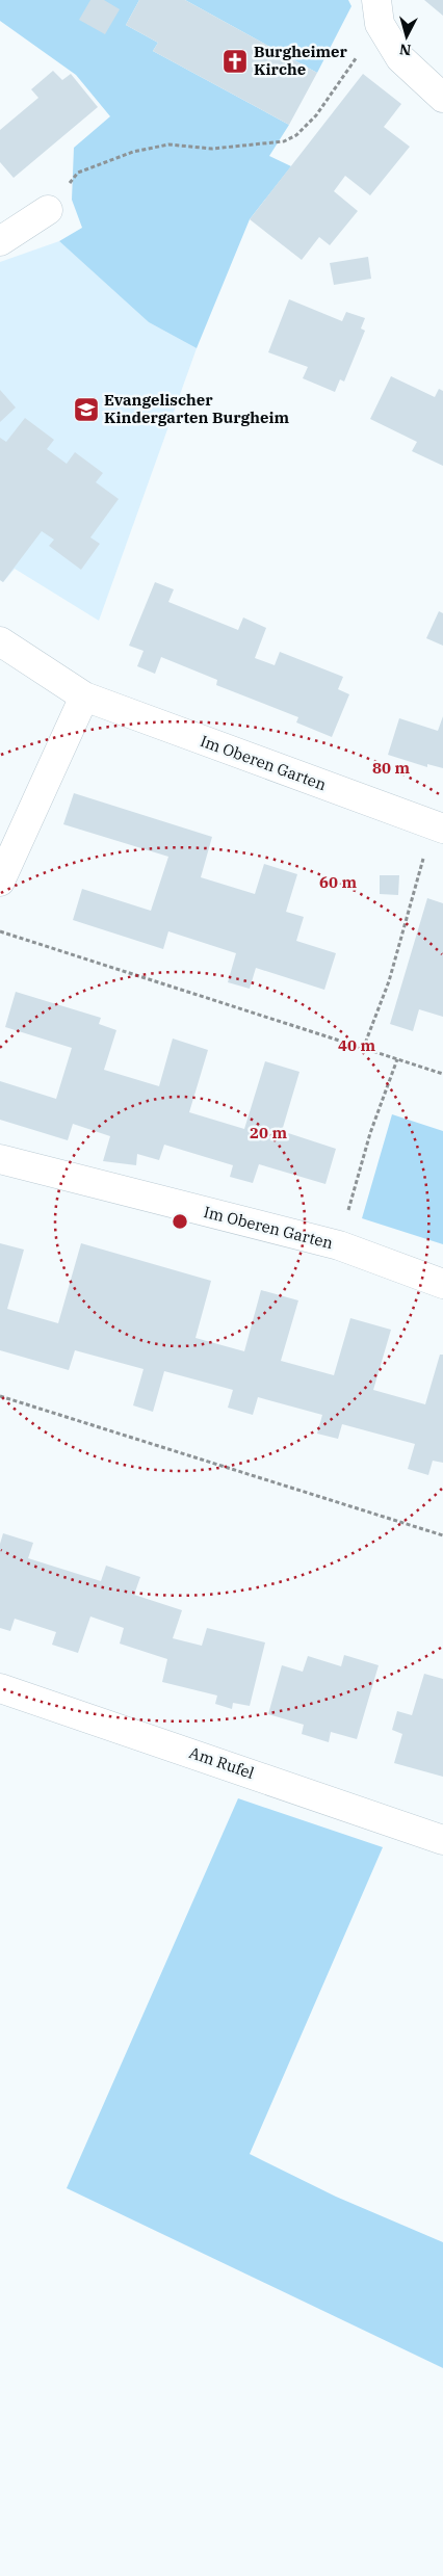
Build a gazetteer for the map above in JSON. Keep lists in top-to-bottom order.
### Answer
{
  "streets": {
    "street": ["Im Oberen Garten", "Am Rufel"]
  },
  "places": {
    "church": ["Burgheimer Kirche"],
    "school or university": ["Evangelischer Kindergarten Burgheim"]
  },
  "north": "bottom",
  "rings": [
    "80 m",
    "60 m",
    "40 m",
    "20 m"
  ]
}
